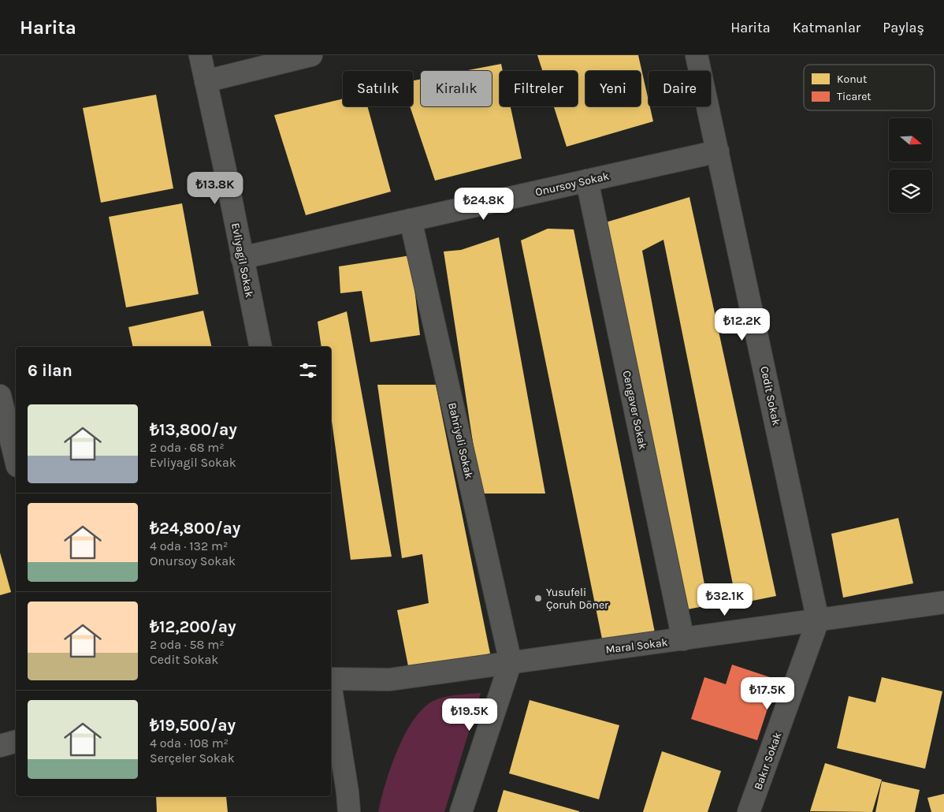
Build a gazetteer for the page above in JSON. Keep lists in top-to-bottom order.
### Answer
{
  "streets": {
    "street": [
      "Onursoy Sokak",
      "Evliyagil Sokak",
      "Cedit Sokak",
      "Cengaver Sokak",
      "Bahriyeli Sokak",
      "Maral Sokak",
      "Bakır Sokak"
    ]
  },
  "crossings": [
    ["Onursoy Sokak", "Evliyagil Sokak"],
    ["Onursoy Sokak", "Cedit Sokak"],
    ["Onursoy Sokak", "Cengaver Sokak"],
    ["Onursoy Sokak", "Bahriyeli Sokak"],
    ["Cedit Sokak", "Maral Sokak"],
    ["Cedit Sokak", "Bakır Sokak"],
    ["Cengaver Sokak", "Maral Sokak"],
    ["Bahriyeli Sokak", "Maral Sokak"],
    ["Maral Sokak", "Bakır Sokak"]
  ],
  "places": ["Yusufeli Çoruh Döner"],
  "legend": ["Konut", "Ticaret"],
  "north": "right",
  "page": {
    "header": "Harita",
    "nav": ["Harita", "Katmanlar", "Paylaş"],
    "chip": [
      "Satılık",
      "Kiralık",
      "Filtreler",
      "Yeni",
      "Daire"
    ],
    "price": [
      "₺13.8K",
      "₺24.8K",
      "₺12.2K",
      "₺32.1K",
      "₺17.5K",
      "₺19.5K"
    ],
    "heading": "6 ilan",
    "list": [
      {
        "name": "₺13,800/ay",
        "note": "2 oda · 68 m² · Evliyagil Sokak"
      },
      {
        "name": "₺24,800/ay",
        "note": "4 oda · 132 m² · Onursoy Sokak"
      },
      {
        "name": "₺12,200/ay",
        "note": "2 oda · 58 m² · Cedit Sokak"
      },
      {
        "name": "₺19,500/ay",
        "note": "4 oda · 108 m² · Serçeler Sokak"
      }
    ]
  }
}
